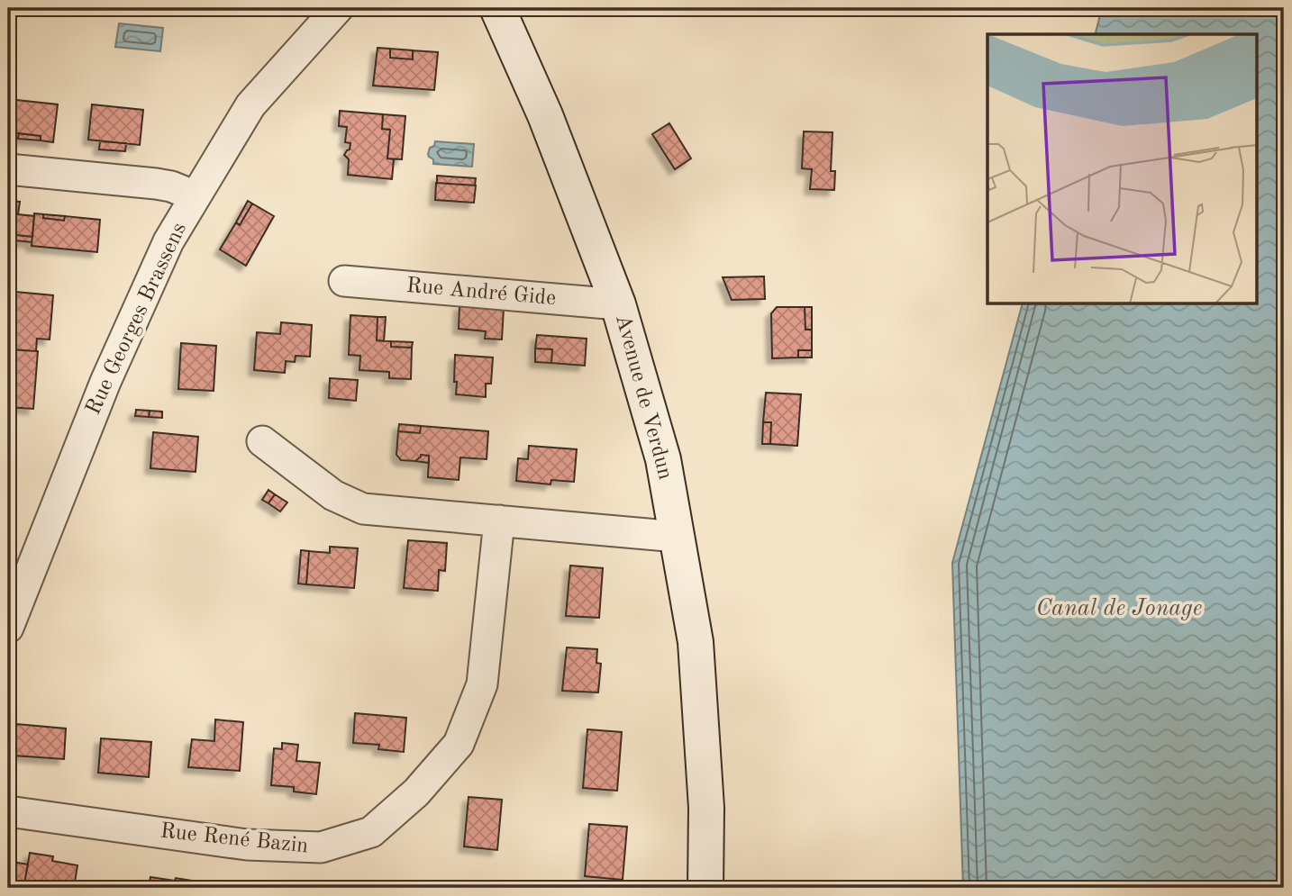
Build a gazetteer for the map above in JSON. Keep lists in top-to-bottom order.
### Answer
{
  "streets": {
    "main road": ["Avenue de Verdun"],
    "street": ["Rue André Gide", "Rue Georges Brassens", "Rue René Bazin"]
  },
  "crossings": [
    ["Rue André Gide", "Avenue de Verdun"]
  ],
  "water": ["Canal de Jonage"]
}
